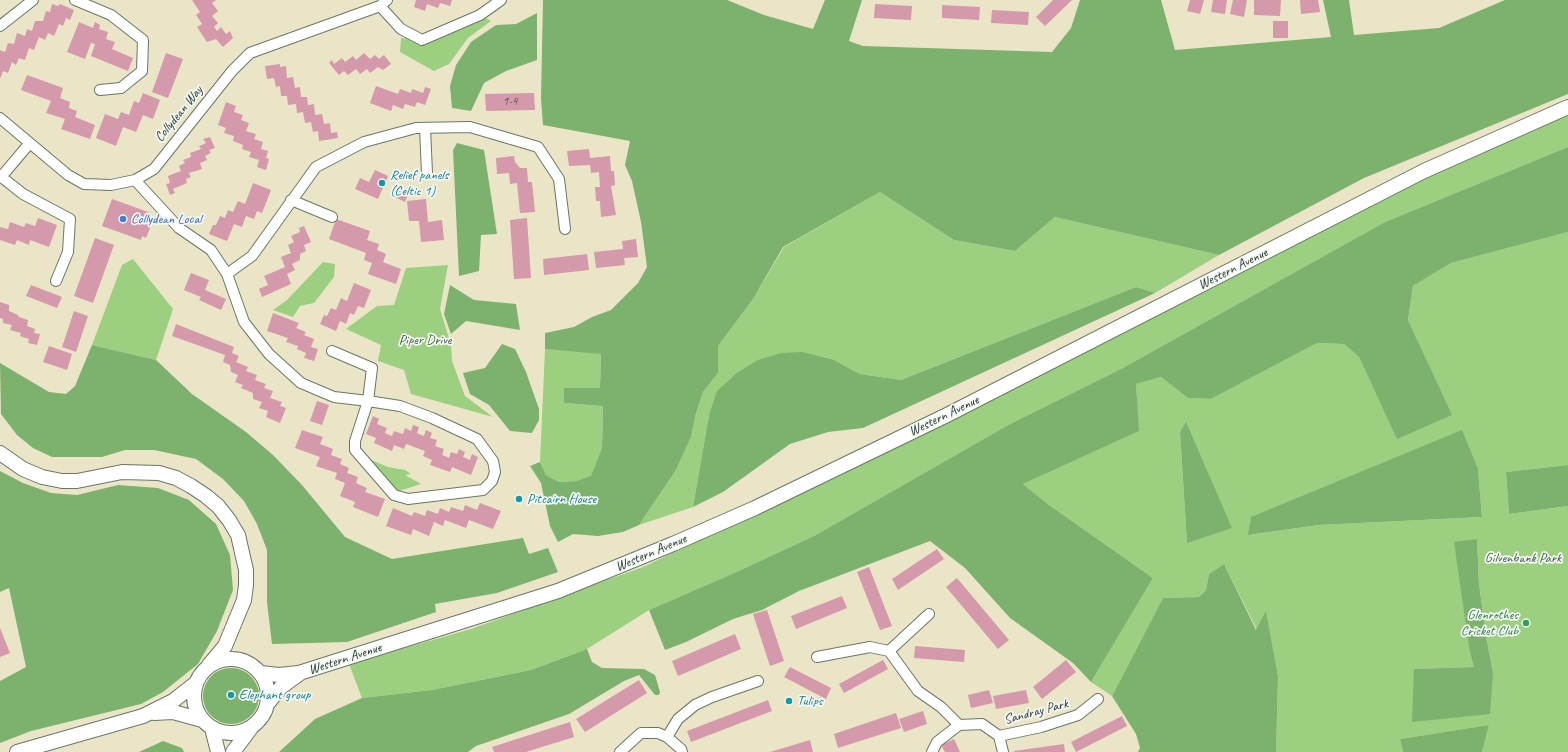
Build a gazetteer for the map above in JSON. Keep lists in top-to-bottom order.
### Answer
{
  "streets": {
    "main road": ["Western Avenue"],
    "street": ["Collydean Way", "Sandray Park"]
  },
  "parks": ["Piper Drive", "Gilvenbank Park"],
  "places": [
    "Relief panels (Celtic 1)",
    "Collydean Local",
    "Pitcairn House",
    "Glenrothes Cricket Club",
    "Elephant group",
    "Tulips"
  ],
  "house_numbers": ["1-4"]
}
